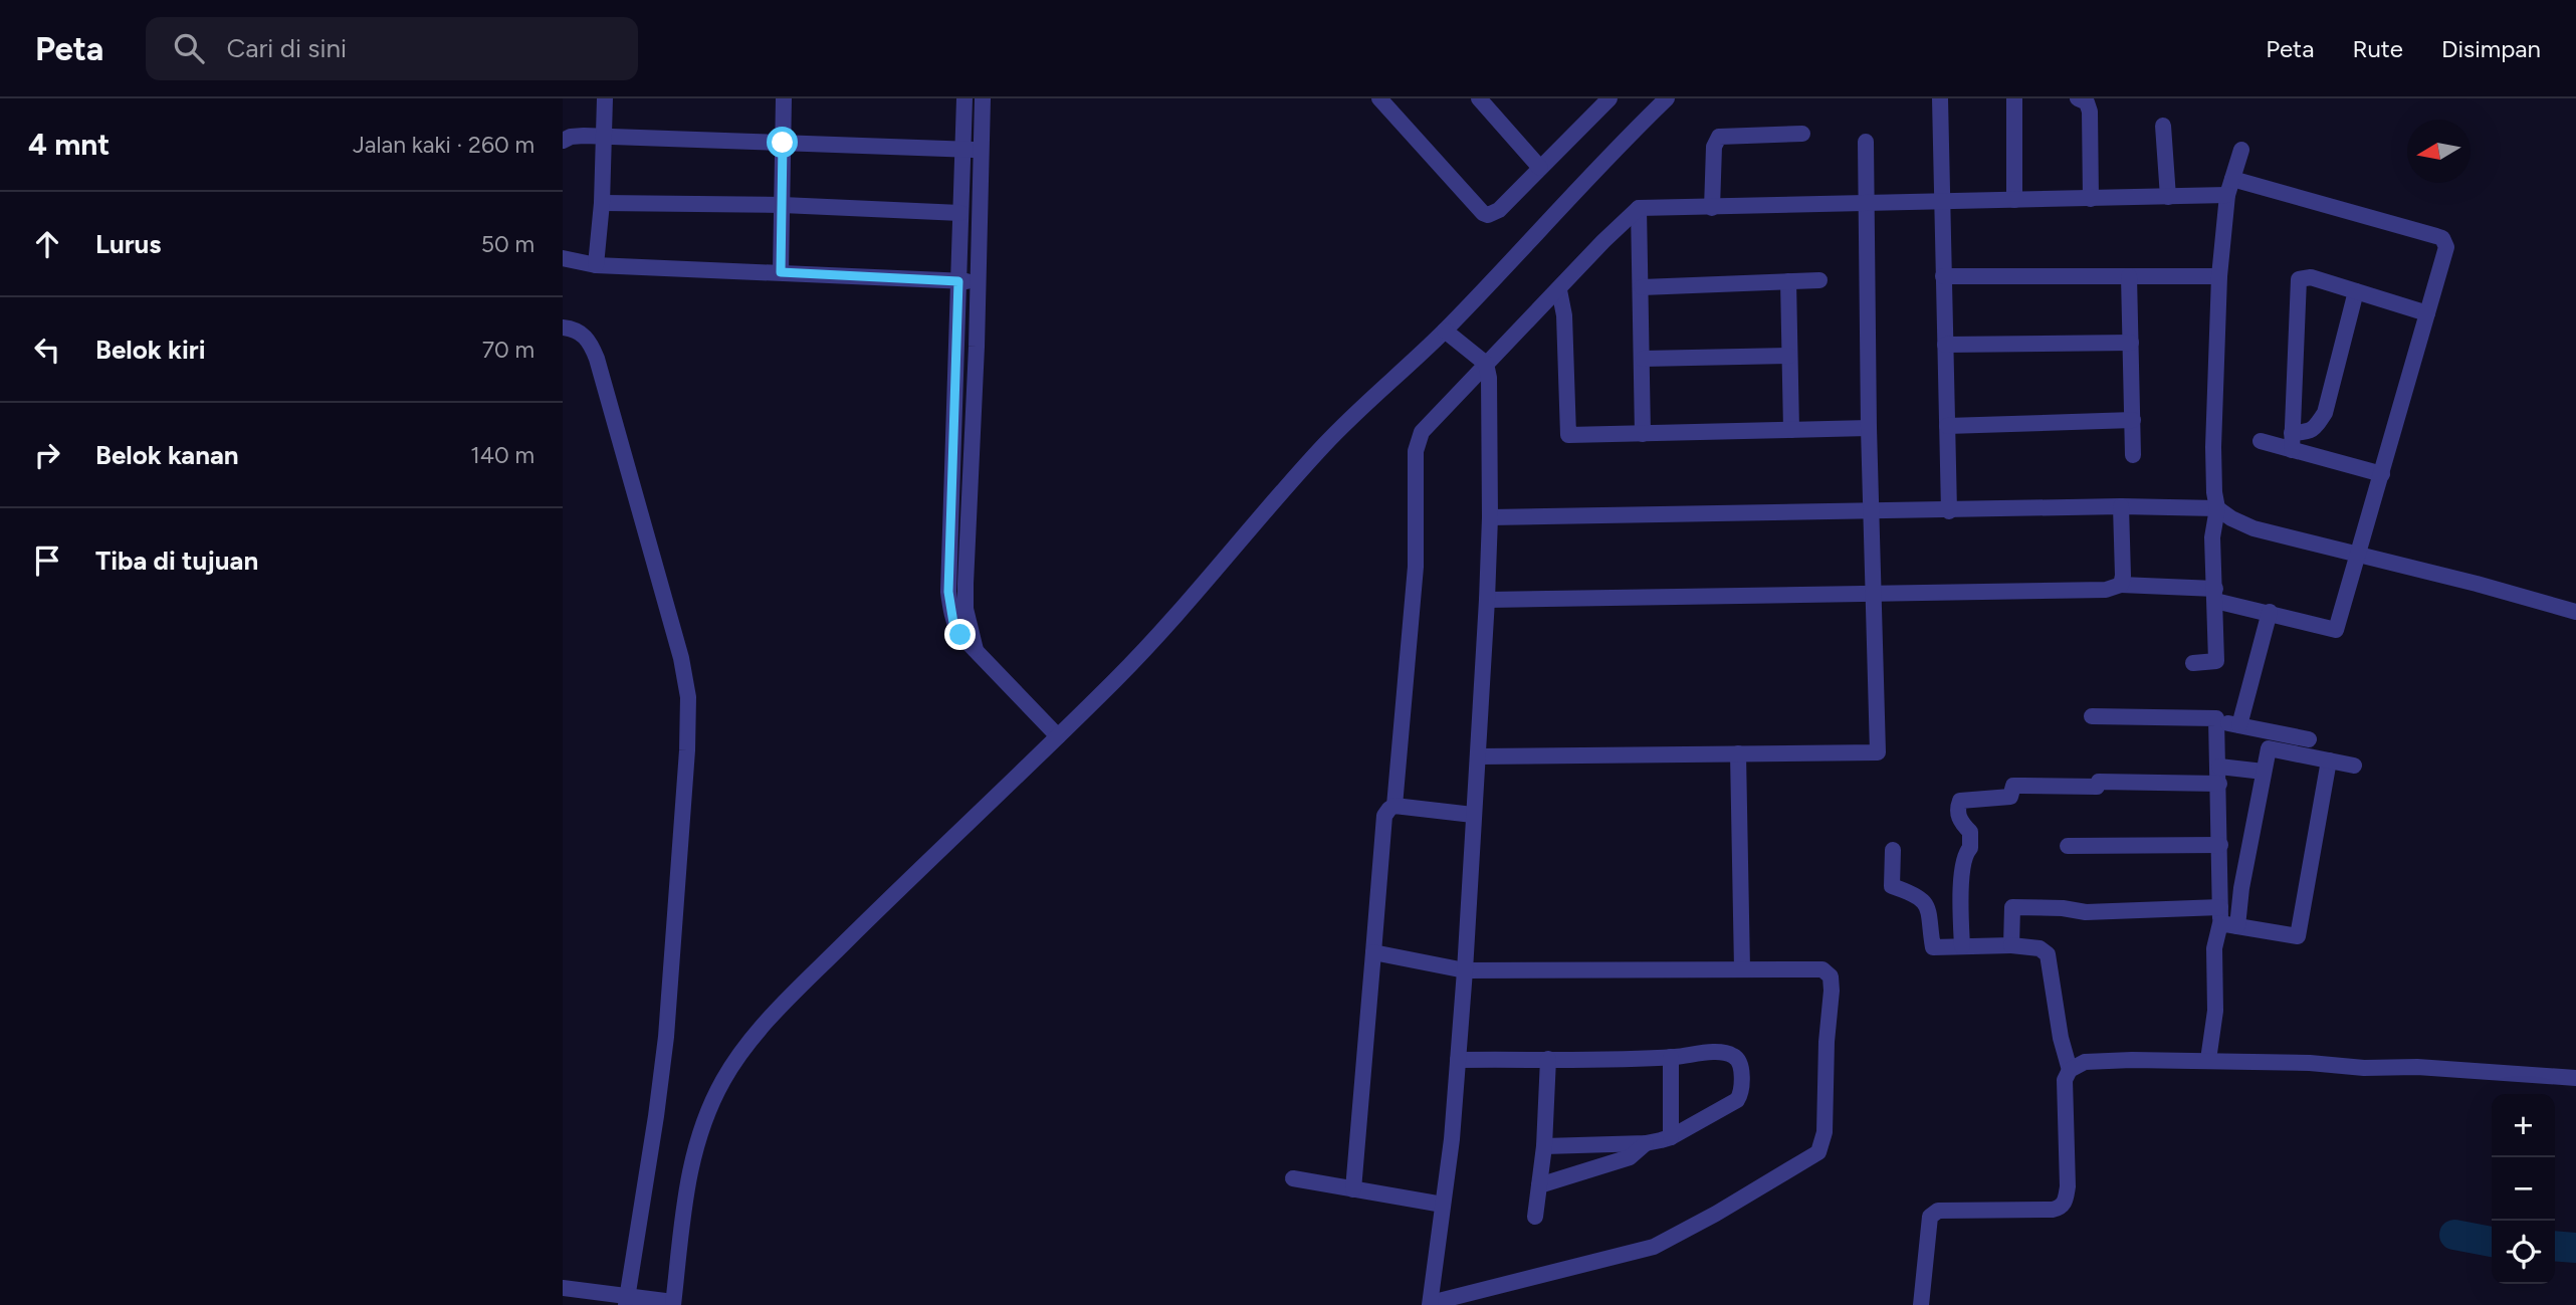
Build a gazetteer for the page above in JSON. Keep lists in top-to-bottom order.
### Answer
{
  "north": "left",
  "page": {
    "header": "Peta",
    "search": "Cari di sini",
    "nav": ["Peta", "Rute", "Disimpan"],
    "heading": ["4 mnt", "Jalan kaki · 260 m"],
    "list": [
      ["Lurus", "50 m"],
      ["Belok kiri", "70 m"],
      ["Belok kanan", "140 m"],
      "Tiba di tujuan"
    ],
    "map_buttons": ["+", "−"]
  }
}
